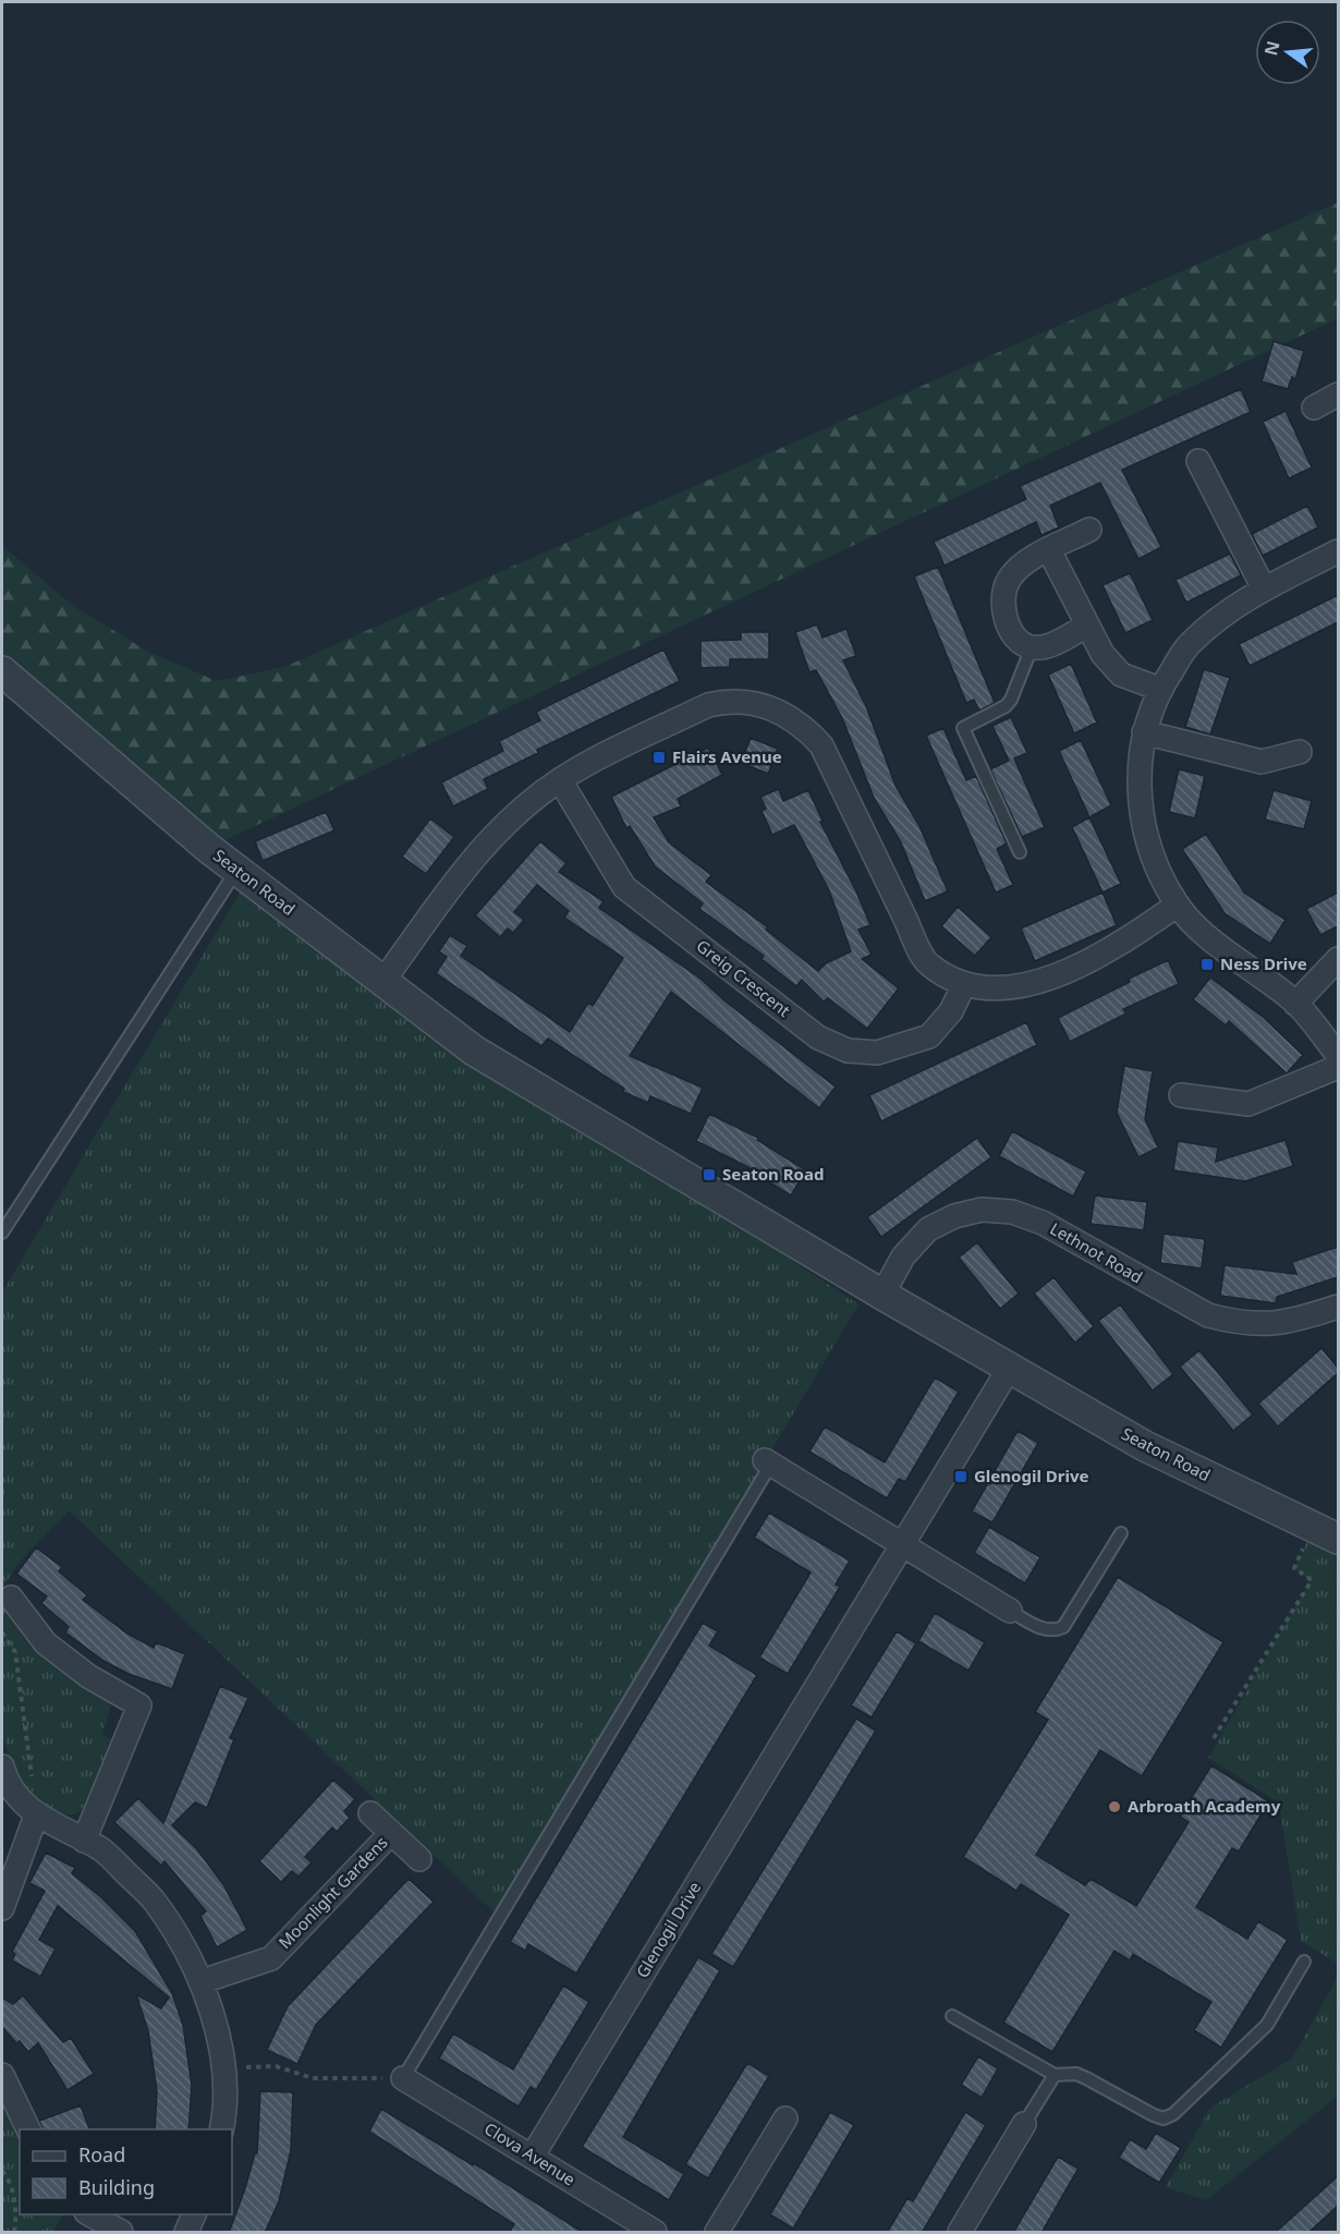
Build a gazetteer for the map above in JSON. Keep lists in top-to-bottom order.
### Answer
{
  "streets": {
    "street": [
      "Seaton Road",
      "Greig Crescent",
      "Lethnot Road",
      "Moonlight Gardens",
      "Glenogil Drive",
      "Clova Avenue"
    ]
  },
  "crossings": [
    ["Seaton Road", "Lethnot Road"],
    ["Seaton Road", "Glenogil Drive"],
    ["Glenogil Drive", "Clova Avenue"]
  ],
  "places": {
    "transit": [
      "Flairs Avenue",
      "Ness Drive",
      "Seaton Road",
      "Glenogil Drive"
    ],
    "other": ["Arbroath Academy"]
  },
  "legend": ["Road", "Building"],
  "north": "left"
}
